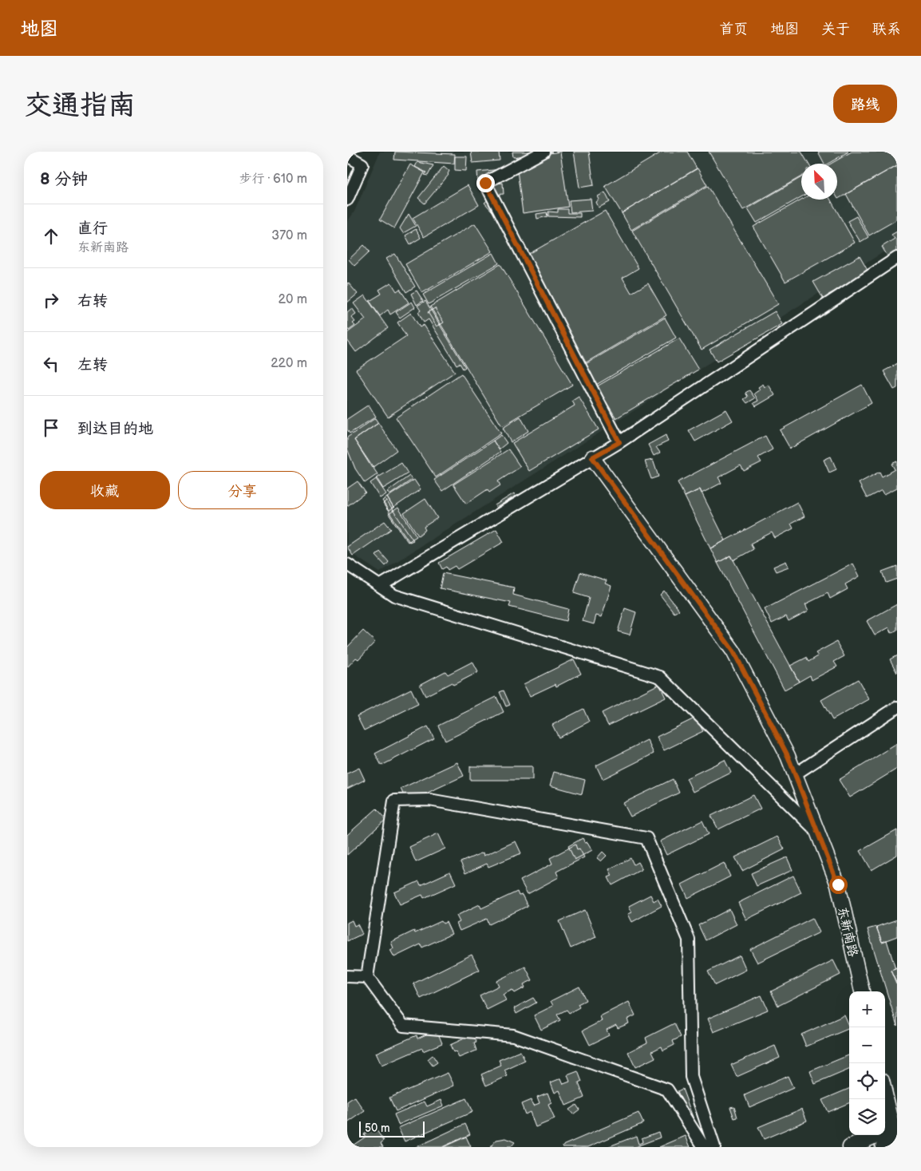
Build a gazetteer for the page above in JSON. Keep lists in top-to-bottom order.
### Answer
{
  "streets": {
    "main road": ["东新南路"]
  },
  "scale_bar": "50 m",
  "north": "top left",
  "page": {
    "header": "地图",
    "nav": [
      "首页",
      "地图",
      "关于",
      "联系"
    ],
    "buttons": [
      "路线",
      ["收藏", "分享"]
    ],
    "title": "交通指南",
    "heading": ["8 分钟", "步行 · 610 m"],
    "list": [
      ["直行", "东新南路", "370 m"],
      ["右转", "20 m"],
      ["左转", "220 m"],
      "到达目的地"
    ],
    "map_buttons": ["+", "−"],
    "scale": "50 m"
  }
}
